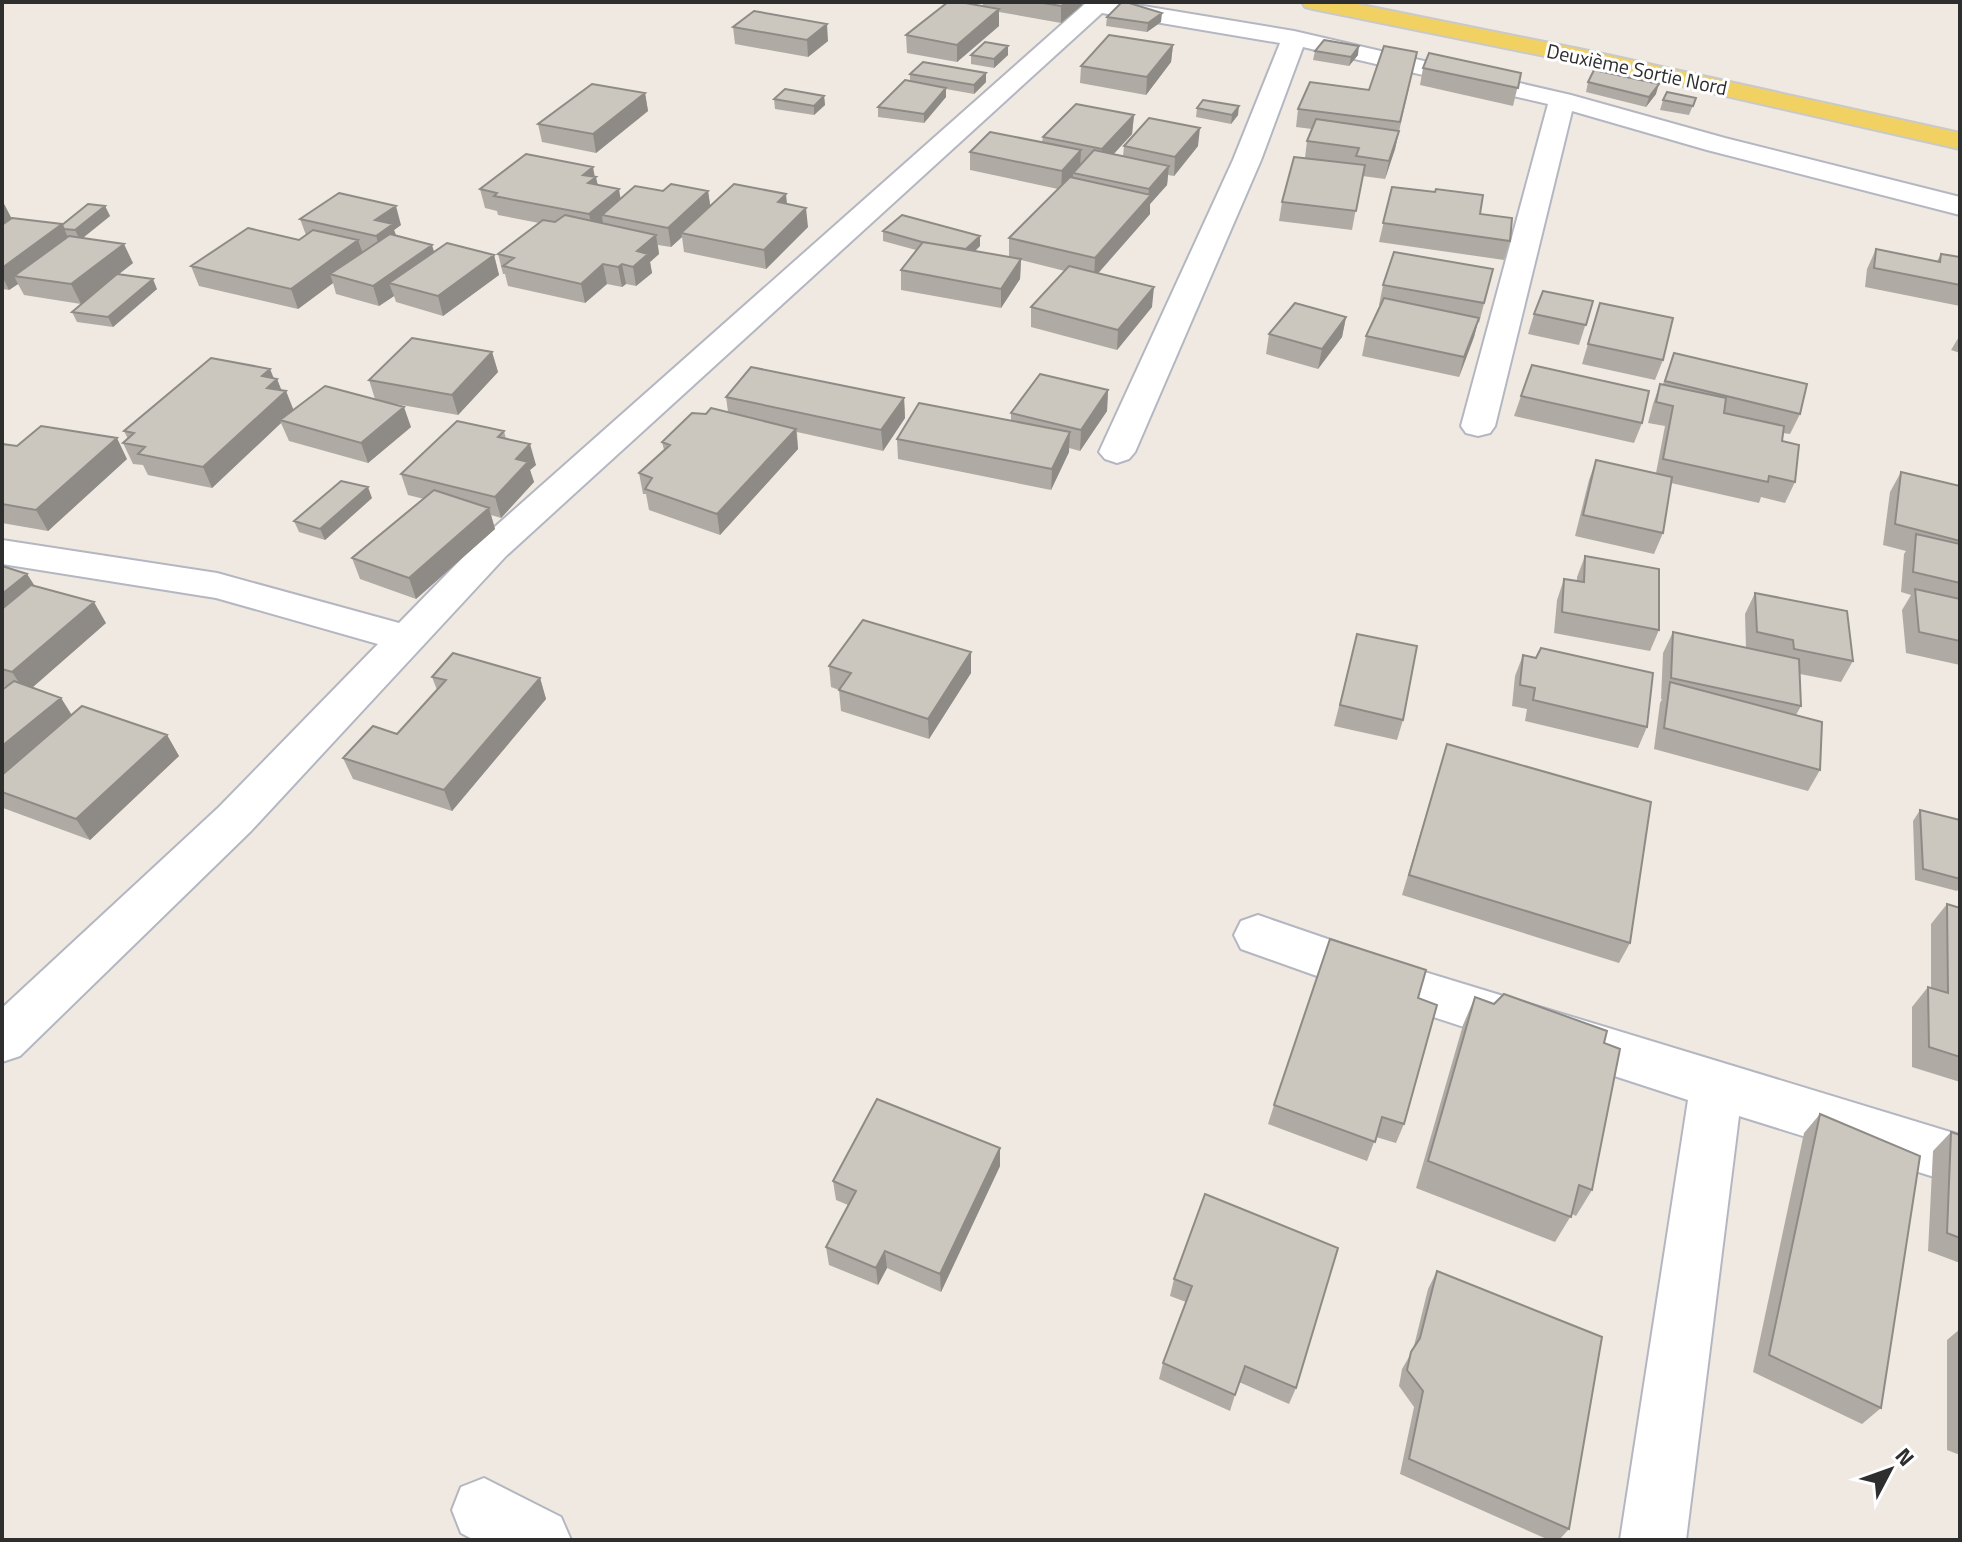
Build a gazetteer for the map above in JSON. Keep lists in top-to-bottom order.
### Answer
{
  "streets": {
    "main road": ["Deuxième Sortie Nord"]
  },
  "north": "top right"
}
